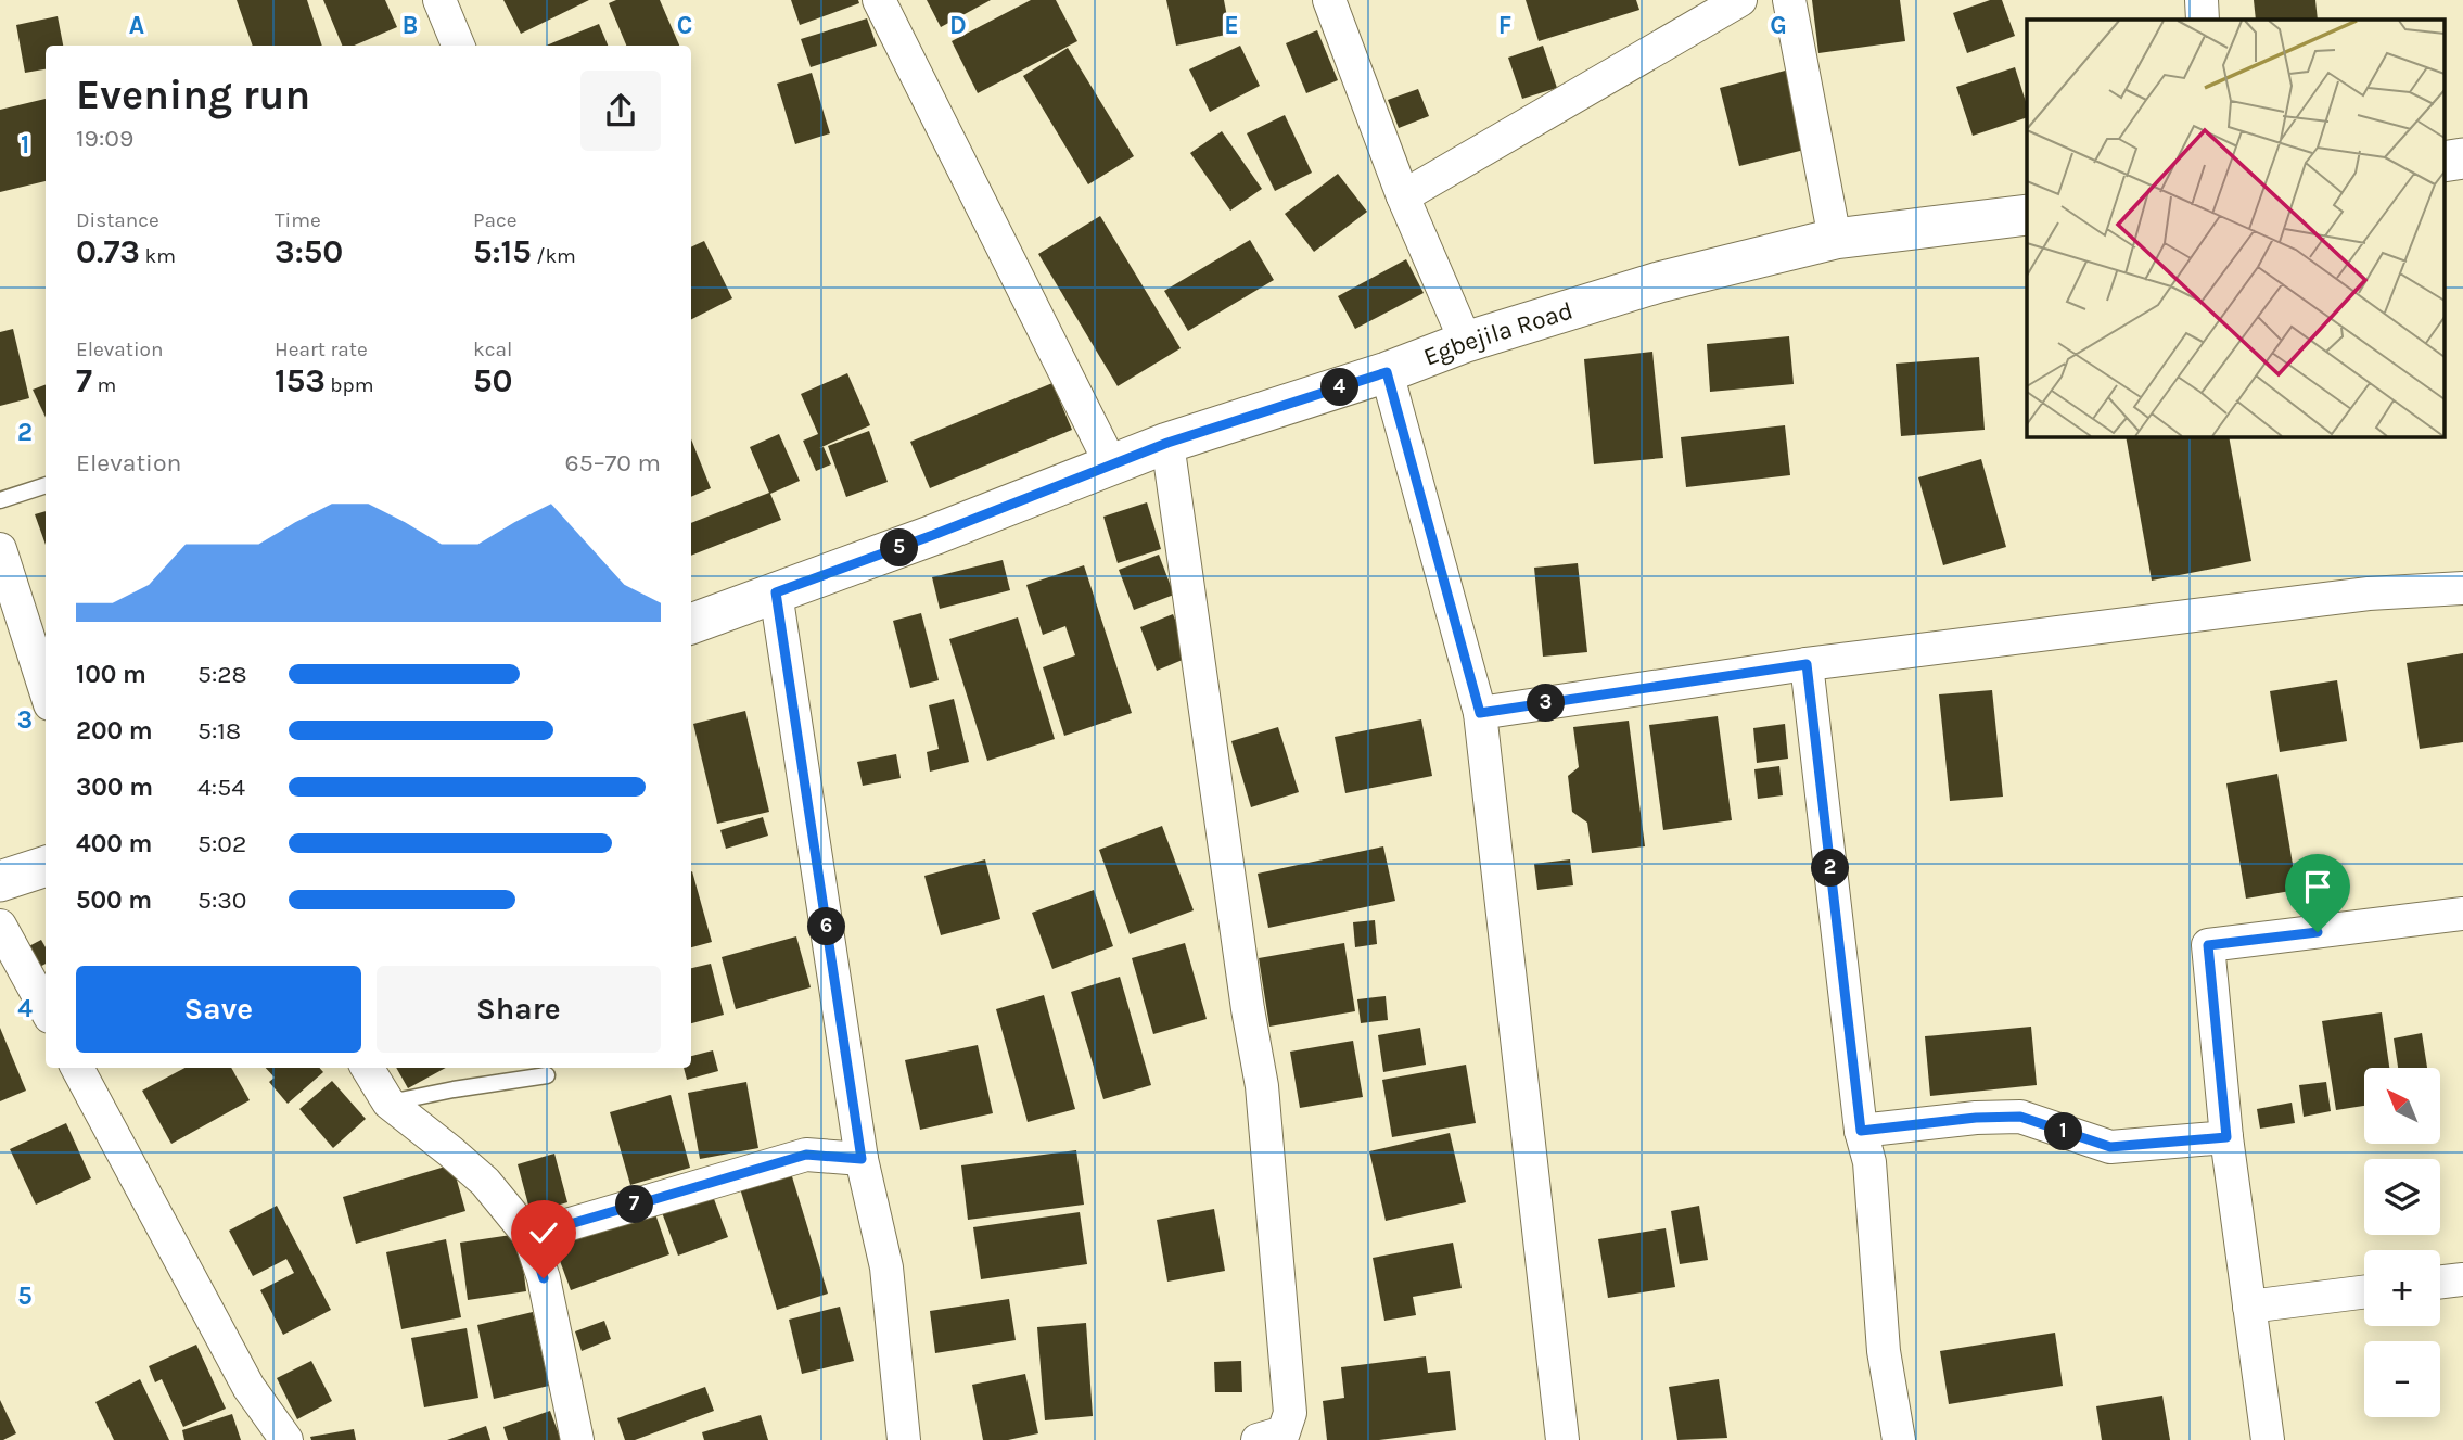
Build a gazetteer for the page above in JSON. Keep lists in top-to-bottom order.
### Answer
{
  "streets": {
    "street": ["Egbejila Road"]
  },
  "north": "top left",
  "page": {
    "heading": ["Evening run", "19:09"],
    "stats": [
      ["Distance", "0.73 km"],
      ["Time", "3:50"],
      ["Pace", "5:15 /km"],
      ["Elevation", "7 m"],
      ["Heart rate", "153 bpm"],
      ["kcal", "50"]
    ],
    "pins": [
      "4",
      "5",
      "3",
      "2",
      "6",
      "1",
      "7"
    ],
    "chart": ["Elevation", "65–70 m"],
    "list": [
      {
        "name": "100 m",
        "note": "5:28"
      },
      {
        "name": "200 m",
        "note": "5:18"
      },
      {
        "name": "300 m",
        "note": "4:54"
      },
      {
        "name": "400 m",
        "note": "5:02"
      },
      {
        "name": "500 m",
        "note": "5:30"
      }
    ],
    "buttons": ["Save", "Share"],
    "map_buttons": ["+", "−"]
  },
  "grid": {
    "columns": [
      "A",
      "B",
      "C",
      "D",
      "E",
      "F",
      "G"
    ],
    "rows": [
      "1",
      "2",
      "3",
      "4",
      "5"
    ]
  }
}
